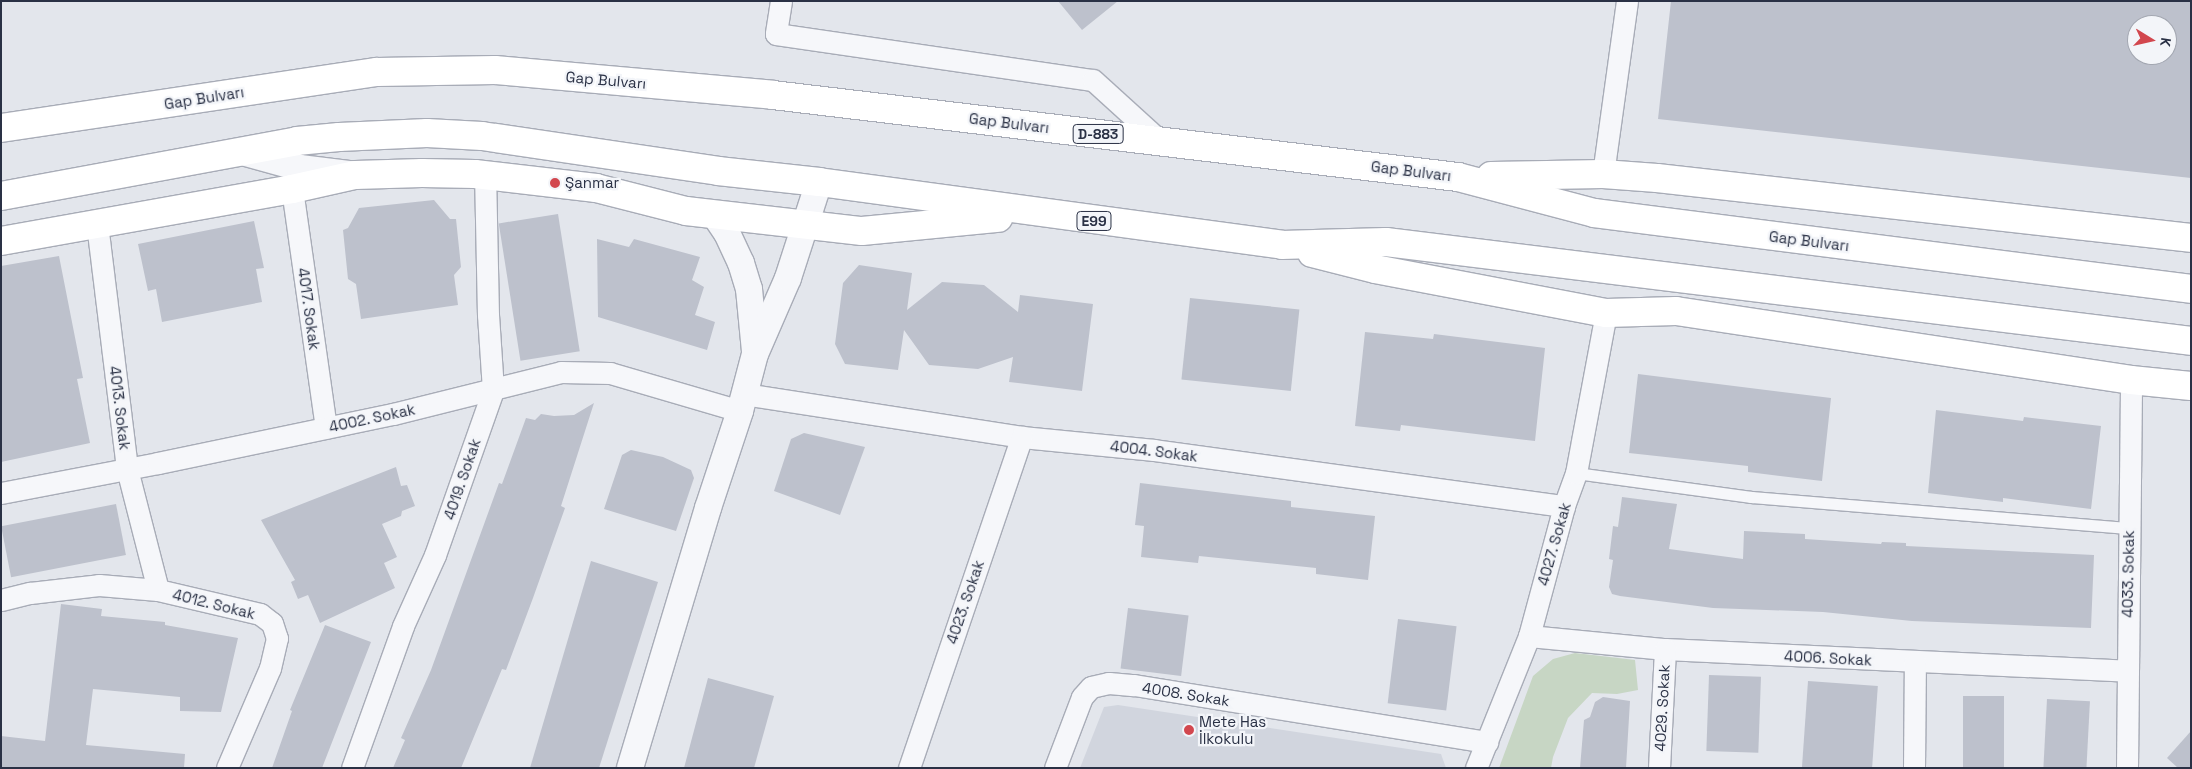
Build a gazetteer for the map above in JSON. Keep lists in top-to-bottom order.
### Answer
{
  "streets": {
    "highway": ["Gap Bulvarı", "D-883", "E99"],
    "street": [
      "4017. Sokak",
      "4013. Sokak",
      "4002. Sokak",
      "4004. Sokak",
      "4019. Sokak",
      "4027. Sokak",
      "4033. Sokak",
      "4023. Sokak",
      "4012. Sokak",
      "4006. Sokak",
      "4008. Sokak",
      "4029. Sokak"
    ]
  },
  "crossings": [
    ["4017. Sokak", "4002. Sokak"],
    ["4013. Sokak", "4002. Sokak"],
    ["4013. Sokak", "4012. Sokak"],
    ["4002. Sokak", "4004. Sokak"],
    ["4002. Sokak", "4019. Sokak"],
    ["4004. Sokak", "4027. Sokak"],
    ["4004. Sokak", "4023. Sokak"],
    ["4027. Sokak", "4006. Sokak"],
    ["4027. Sokak", "4008. Sokak"],
    ["4033. Sokak", "4006. Sokak"],
    ["4006. Sokak", "4029. Sokak"]
  ],
  "places": ["Şanmar", "Mete Has İlkokulu"],
  "north": "right"
}
